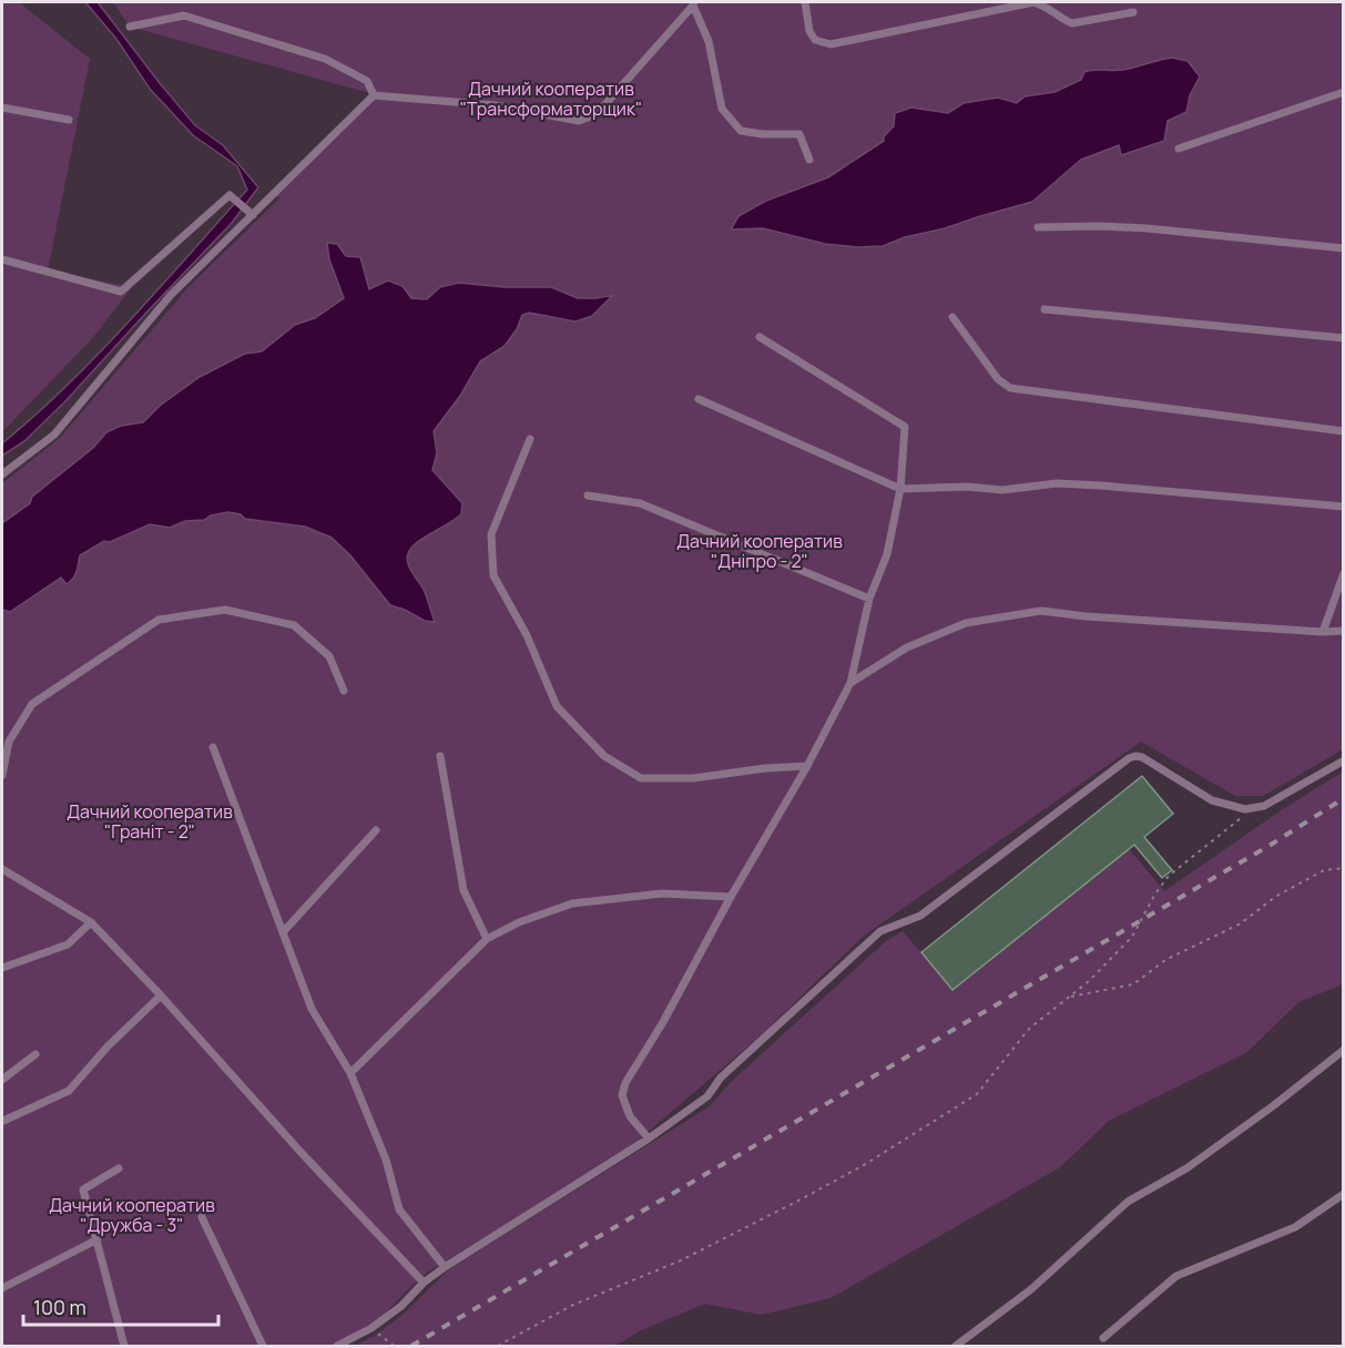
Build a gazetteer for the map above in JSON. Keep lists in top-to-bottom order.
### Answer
{
  "parks": [
    "Дачний кооператив \"Трансформаторщик\"",
    "Дачний кооператив \"Дніпро - 2\"",
    "Дачний кооператив \"Граніт - 2\"",
    "Дачний кооператив \"Дружба - 3\""
  ],
  "scale_bar": "100 m"
}
